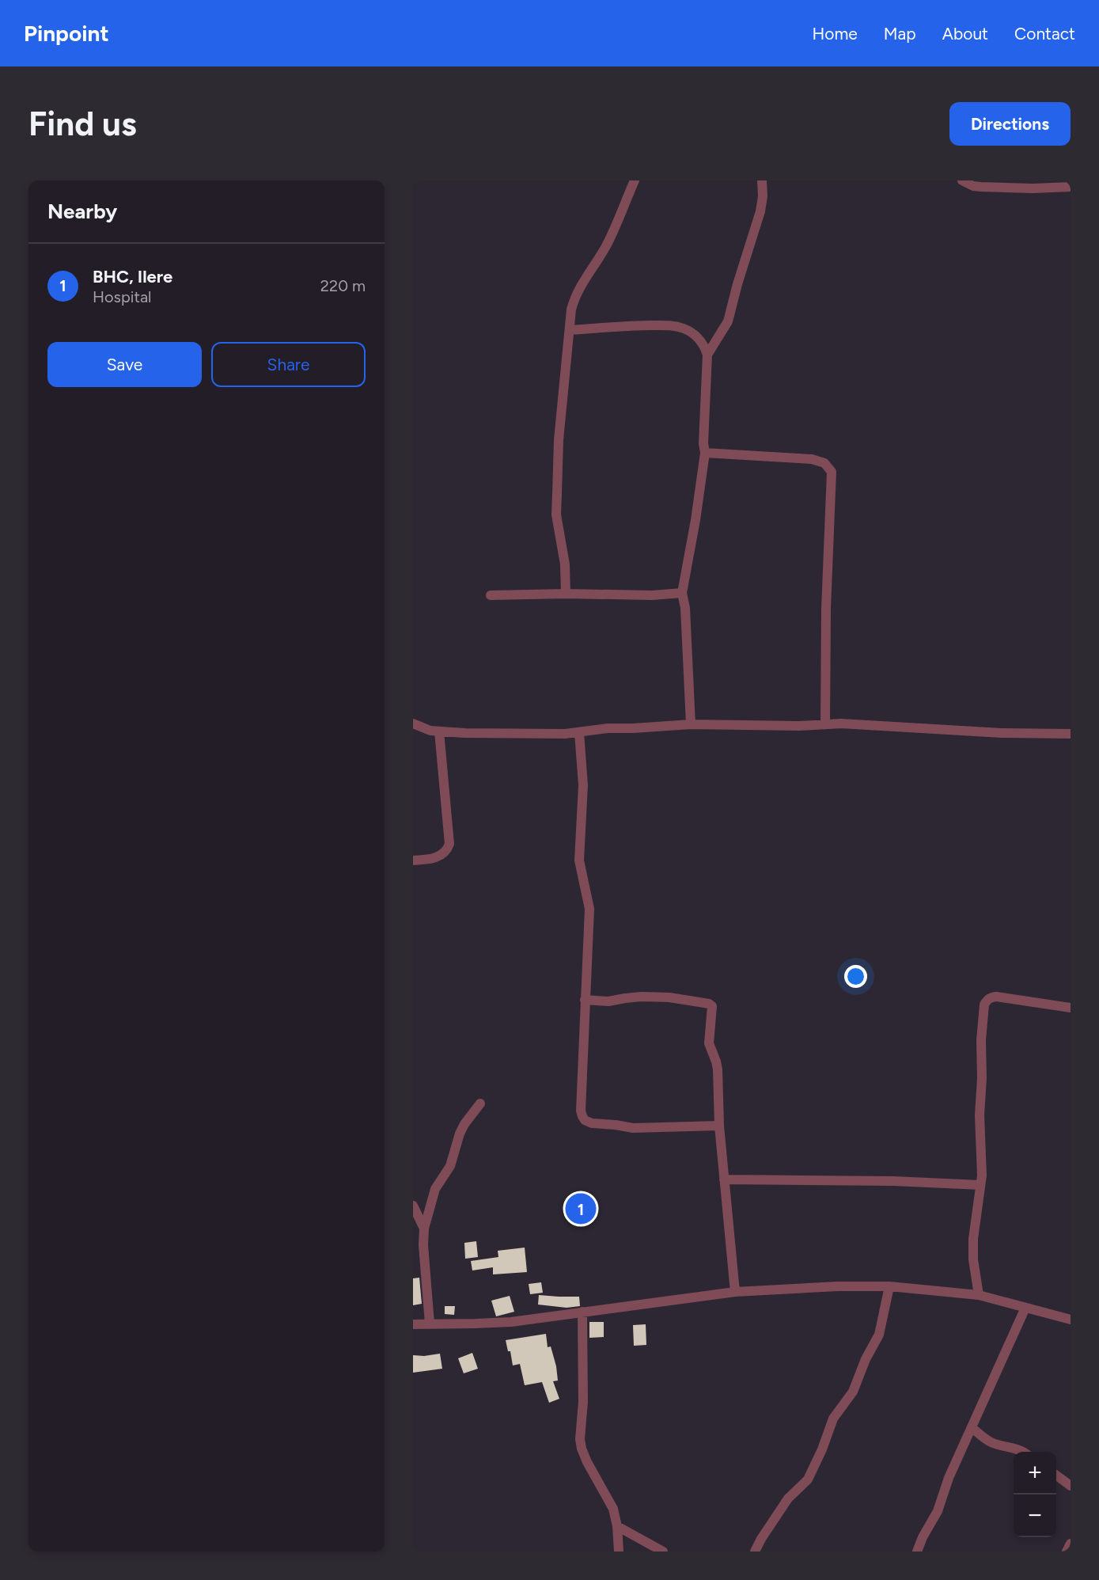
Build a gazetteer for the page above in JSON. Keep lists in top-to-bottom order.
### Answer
{
  "page": {
    "header": "Pinpoint",
    "nav": [
      "Home",
      "Map",
      "About",
      "Contact"
    ],
    "buttons": [
      "Directions",
      ["Save", "Share"]
    ],
    "title": "Find us",
    "heading": "Nearby",
    "list": [
      {
        "mark": "1",
        "name": "BHC, Ilere",
        "note": "Hospital",
        "value": "220 m"
      }
    ],
    "pins": "1",
    "map_buttons": ["+", "−"]
  }
}
